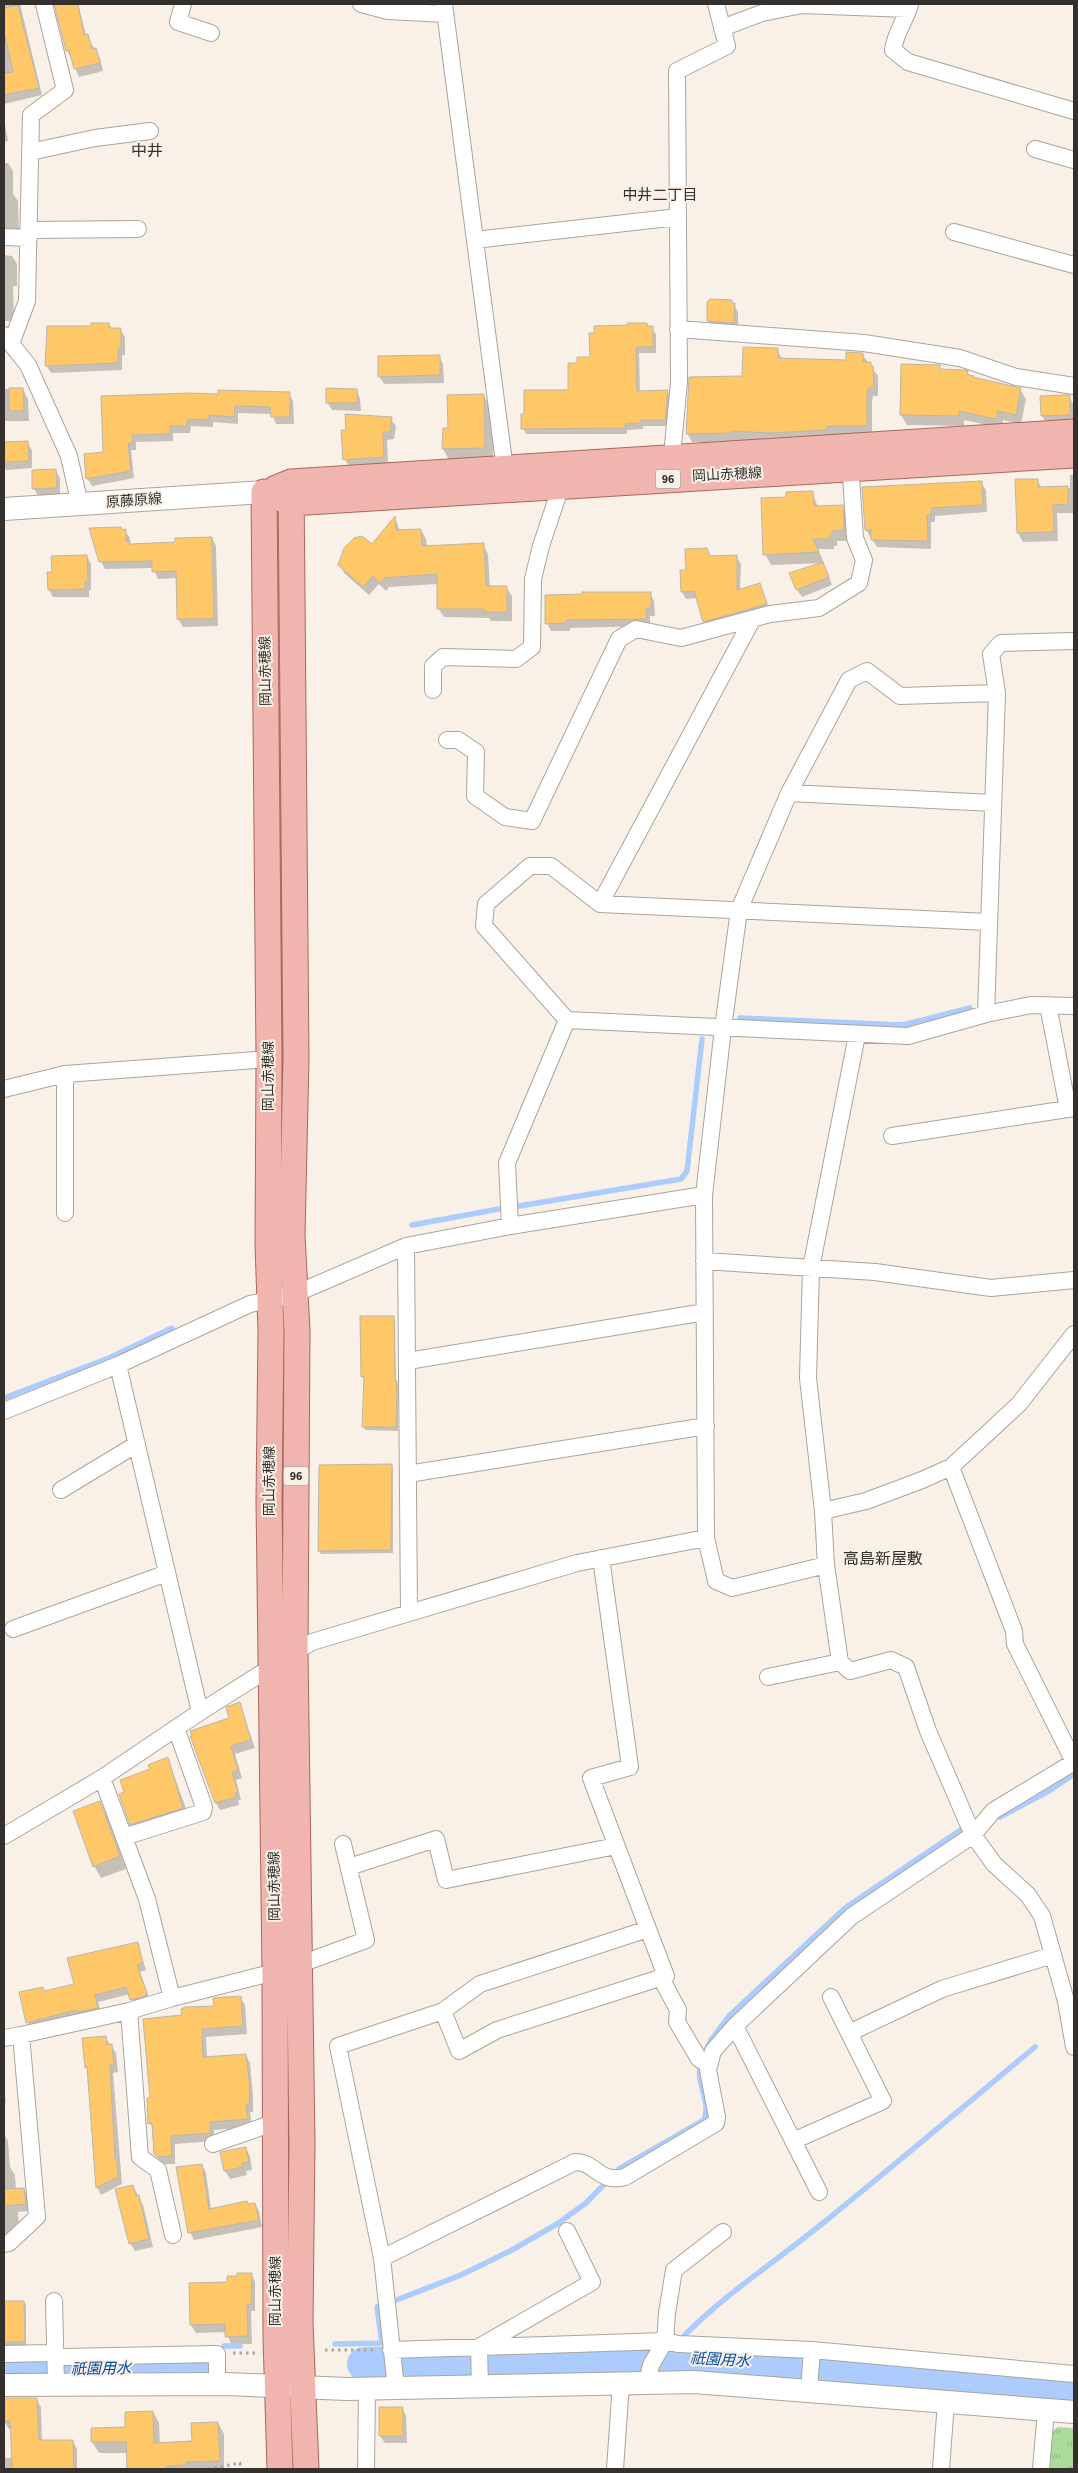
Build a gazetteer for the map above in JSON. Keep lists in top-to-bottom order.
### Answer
{
  "streets": {
    "main road": ["岡山赤穂線", "96"],
    "street": ["原藤原線"]
  },
  "crossings": [
    ["岡山赤穂線", "原藤原線"]
  ],
  "districts": ["中井", "中井二丁目", "高島新屋敷"],
  "water": ["祇園用水"]
}
